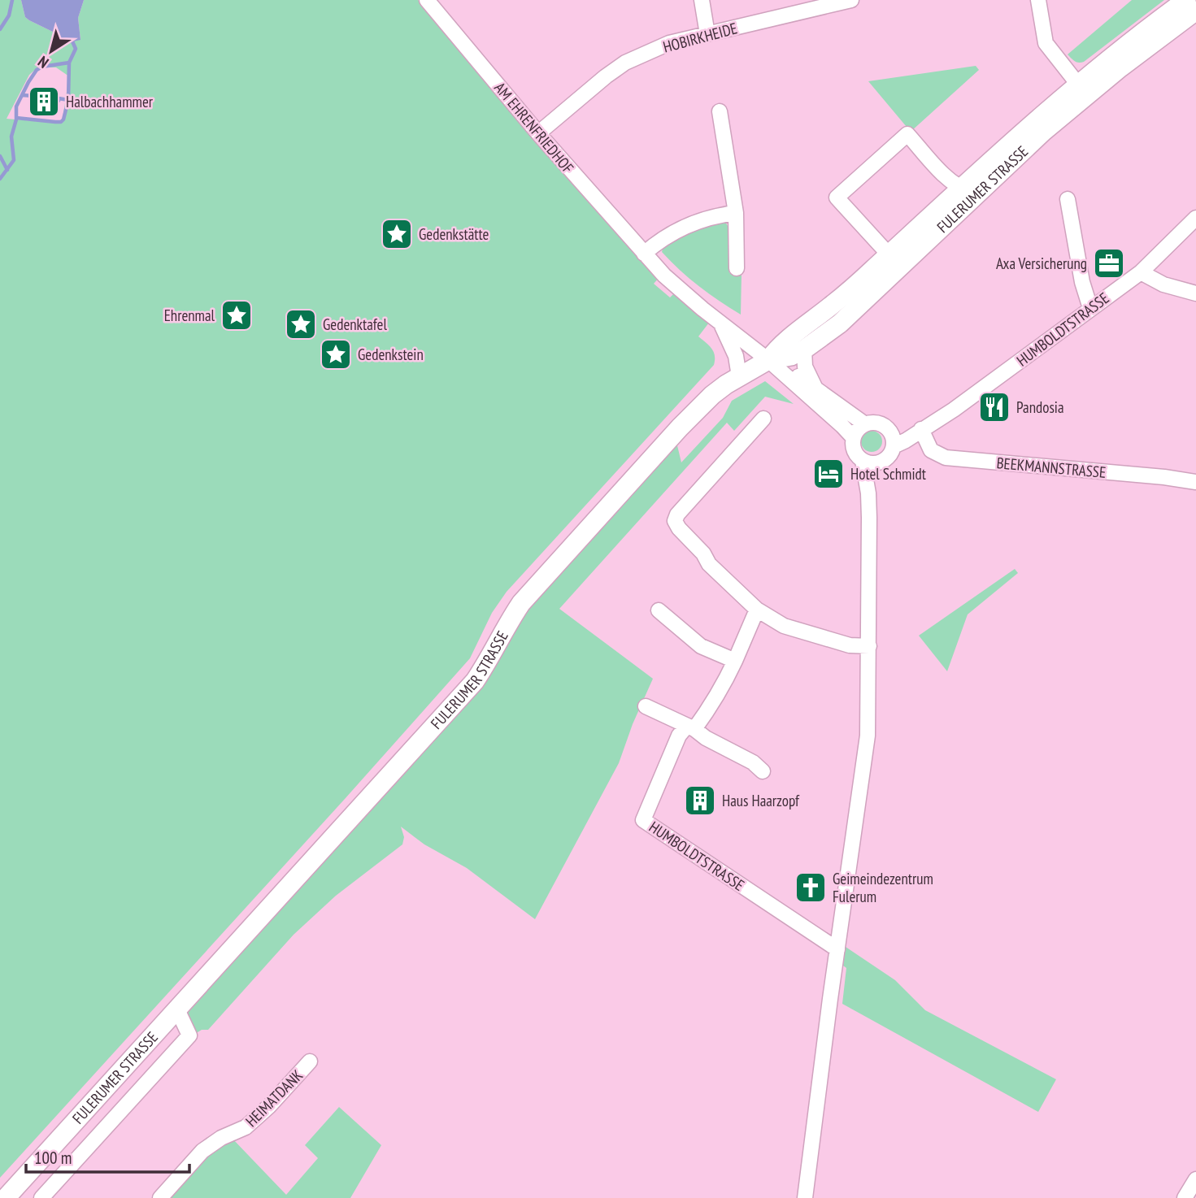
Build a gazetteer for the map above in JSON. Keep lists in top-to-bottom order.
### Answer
{
  "streets": {
    "main road": ["FULERUMER STRASSE"],
    "street": [
      "HOBIRKHEIDE",
      "AM EHRENFRIEDHOF",
      "HUMBOLDTSTRASSE",
      "BEEKMANNSTRASSE",
      "HEIMATDANK"
    ]
  },
  "crossings": [
    ["HOBIRKHEIDE", "AM EHRENFRIEDHOF"],
    ["AM EHRENFRIEDHOF", "FULERUMER STRASSE"],
    ["HUMBOLDTSTRASSE", "BEEKMANNSTRASSE"]
  ],
  "places": {
    "building": ["Halbachhammer", "Haus Haarzopf"],
    "place": [
      "Gedenkstätte",
      "Ehrenmal",
      "Gedenktafel",
      "Gedenkstein"
    ],
    "office": ["Axa Versicherung"],
    "restaurant": ["Pandosia"],
    "hotel": ["Hotel Schmidt"],
    "church": ["Geimeindezentrum Fulerum"]
  },
  "scale_bar": "100 m",
  "north": "bottom left"
}
